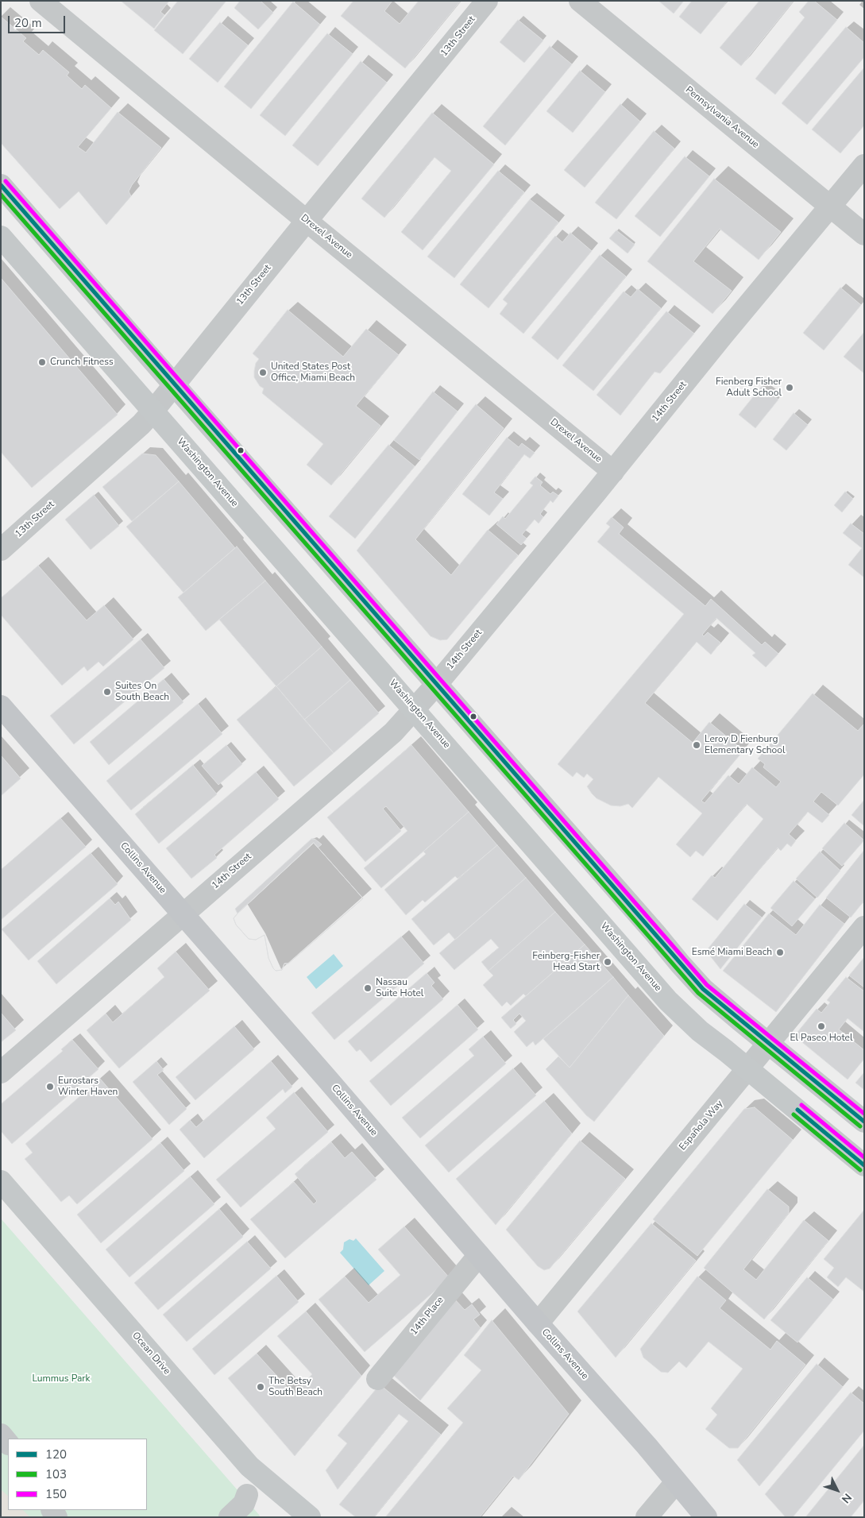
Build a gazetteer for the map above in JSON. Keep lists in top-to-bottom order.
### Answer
{
  "streets": {
    "main road": ["Washington Avenue", "Collins Avenue", "Ocean Drive"],
    "street": [
      "13th Street",
      "Pennsylvania Avenue",
      "Drexel Avenue",
      "14th Street",
      "Española Way",
      "14th Place"
    ]
  },
  "crossings": [
    ["13th Street", "Drexel Avenue"],
    ["13th Street", "Washington Avenue"],
    ["Pennsylvania Avenue", "14th Street"],
    ["Drexel Avenue", "14th Street"],
    ["14th Street", "Washington Avenue"],
    ["14th Street", "Collins Avenue"],
    ["Washington Avenue", "Española Way"],
    ["Collins Avenue", "Española Way"],
    ["Collins Avenue", "14th Place"]
  ],
  "parks": ["Lummus Park"],
  "places": [
    "Crunch Fitness",
    "United States Post Office, Miami Beach",
    "Fienberg Fisher Adult School",
    "Suites On South Beach",
    "Leroy D Fienburg Elementary School",
    "Esmé Miami Beach",
    "Feinberg-Fisher Head Start",
    "Nassau Suite Hotel",
    "El Paseo Hotel",
    "Eurostars Winter Haven",
    "The Betsy South Beach"
  ],
  "lines": ["transit line 150", "transit line 120", "transit line 103"],
  "legend": ["120", "103", "150"],
  "scale_bar": "20 m",
  "north": "bottom right"
}
